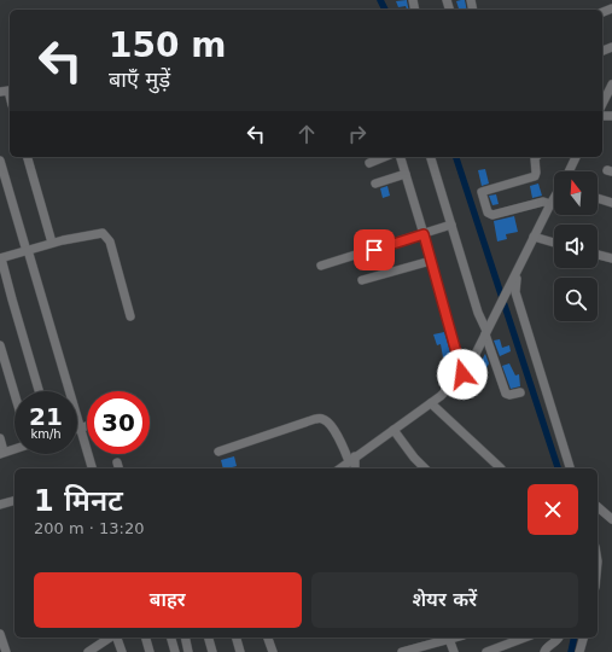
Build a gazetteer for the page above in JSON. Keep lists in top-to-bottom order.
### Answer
{
  "north": "top",
  "page": {
    "turn": ["150 m", "बाएँ मुड़ें"],
    "speed": "21 km/h",
    "limit": "30",
    "heading": ["1 मिनट", "200 m · 13:20"],
    "buttons": ["बाहर", "शेयर करें"]
  }
}
